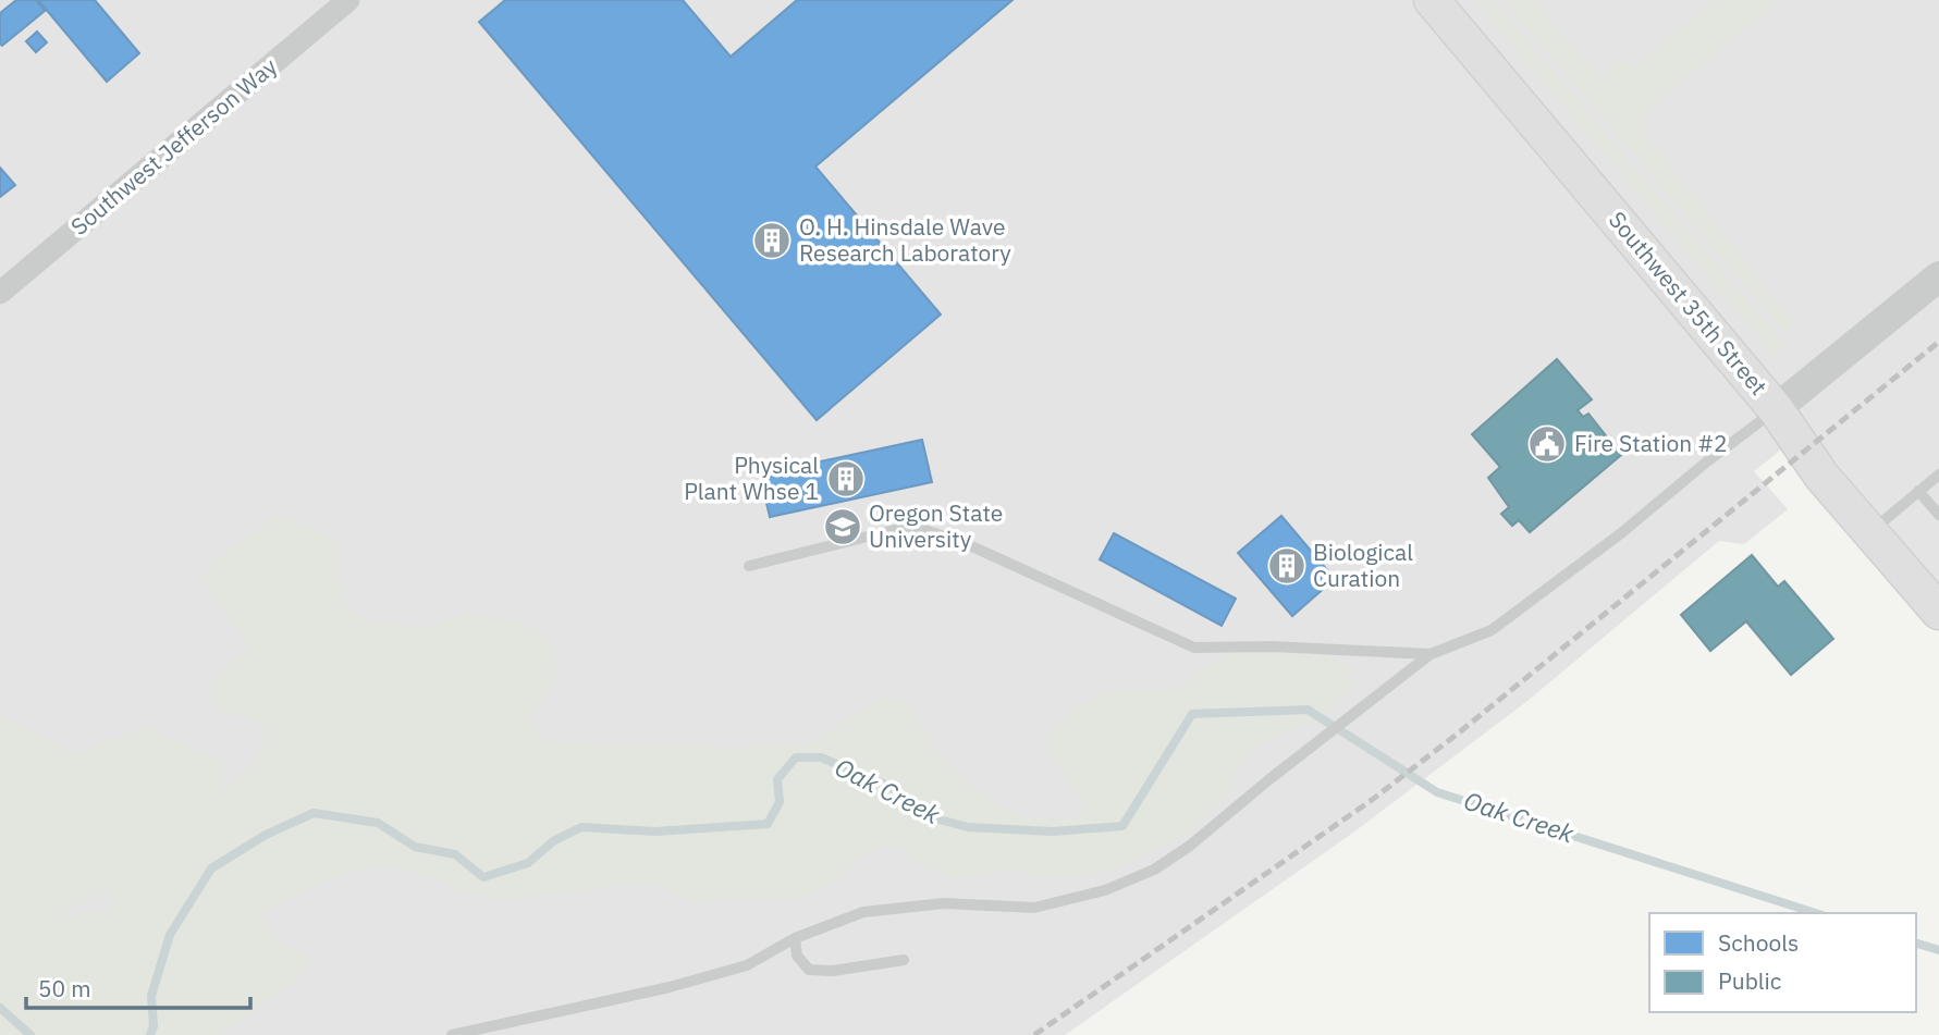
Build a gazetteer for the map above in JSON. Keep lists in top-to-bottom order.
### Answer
{
  "streets": {
    "main road": ["Southwest 35th Street"],
    "street": ["Southwest Jefferson Way"]
  },
  "water": ["Oak Creek"],
  "places": {
    "building": ["O. H. Hinsdale Wave Research Laboratory", "Physical Plant Whse 1", "Biological Curation"],
    "public building": ["Fire Station #2"],
    "school or university": ["Oregon State University"]
  },
  "legend": ["Schools", "Public"],
  "scale_bar": "50 m"
}
